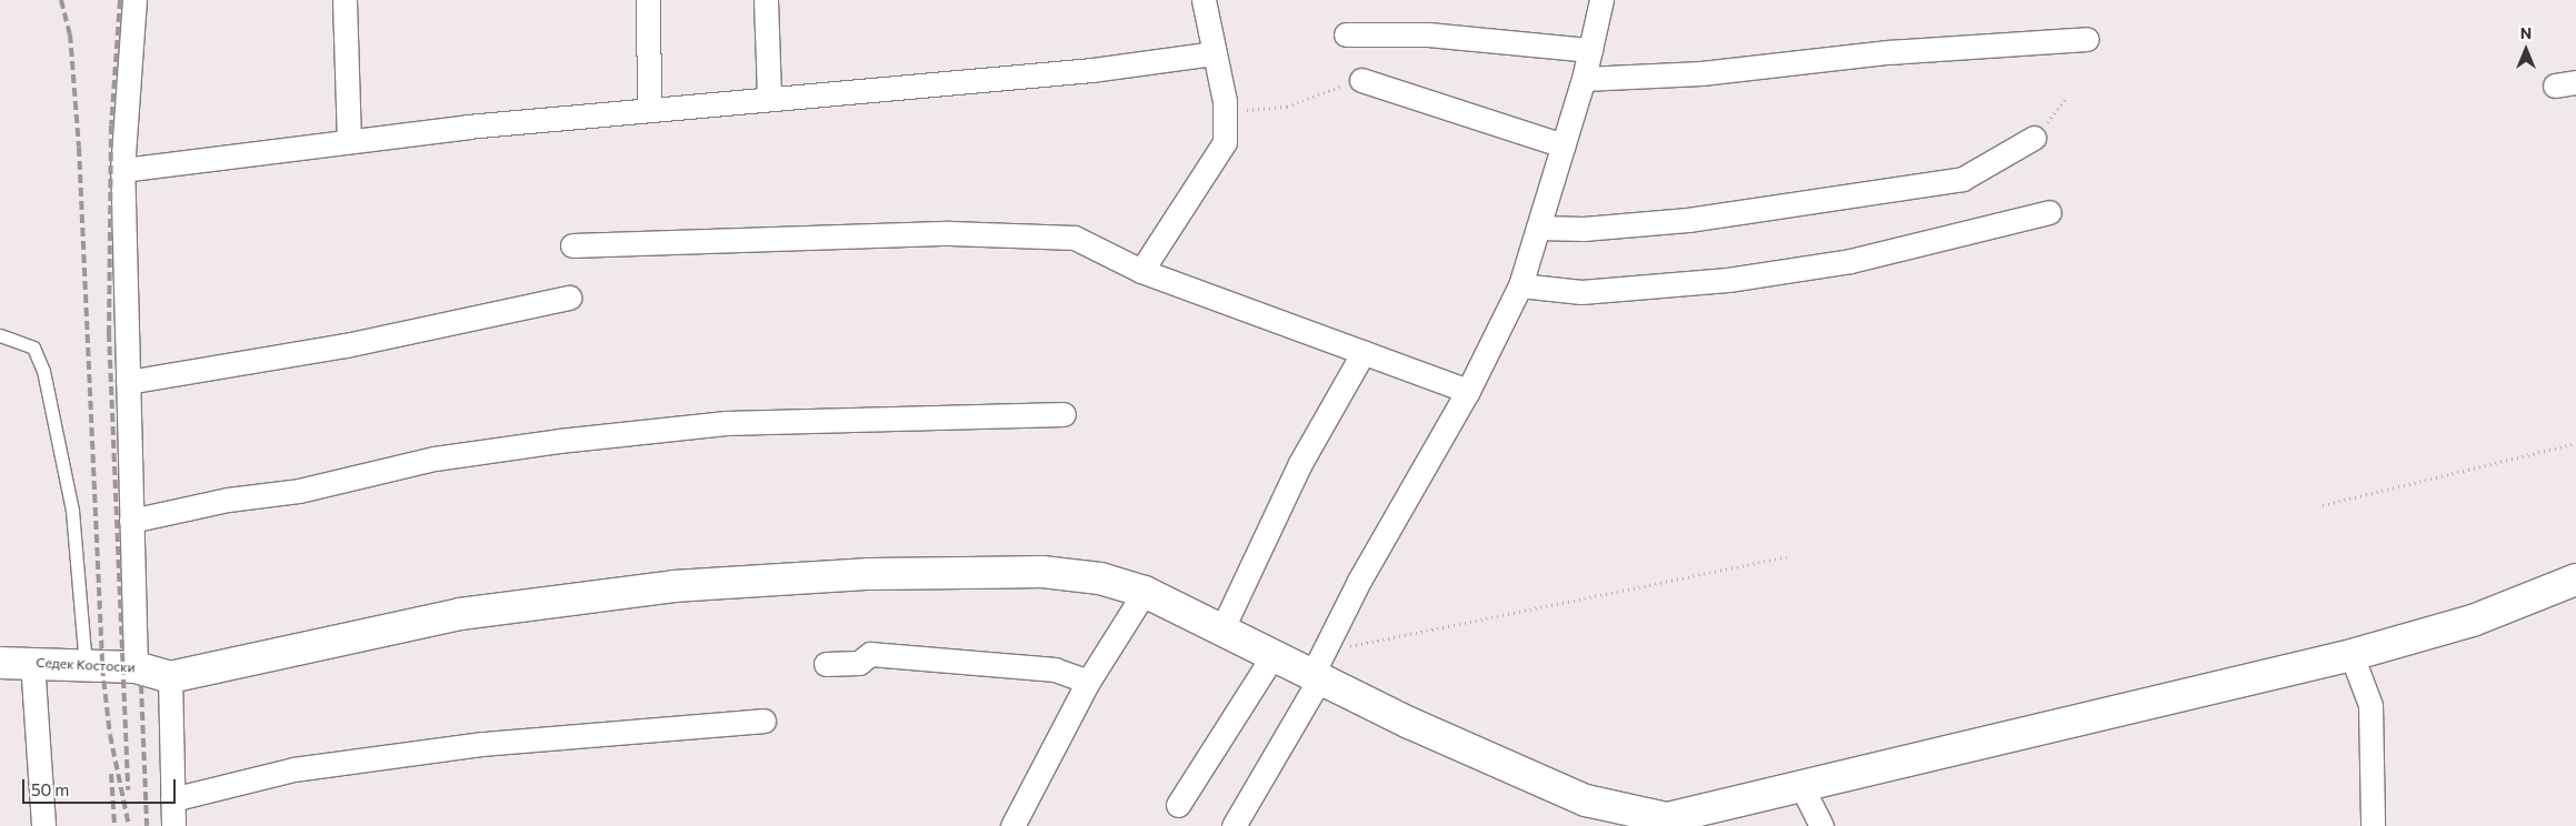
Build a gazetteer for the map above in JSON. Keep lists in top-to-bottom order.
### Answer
{
  "streets": {
    "main road": ["Седек Костоски"]
  },
  "scale_bar": "50 m",
  "north": "top"
}
